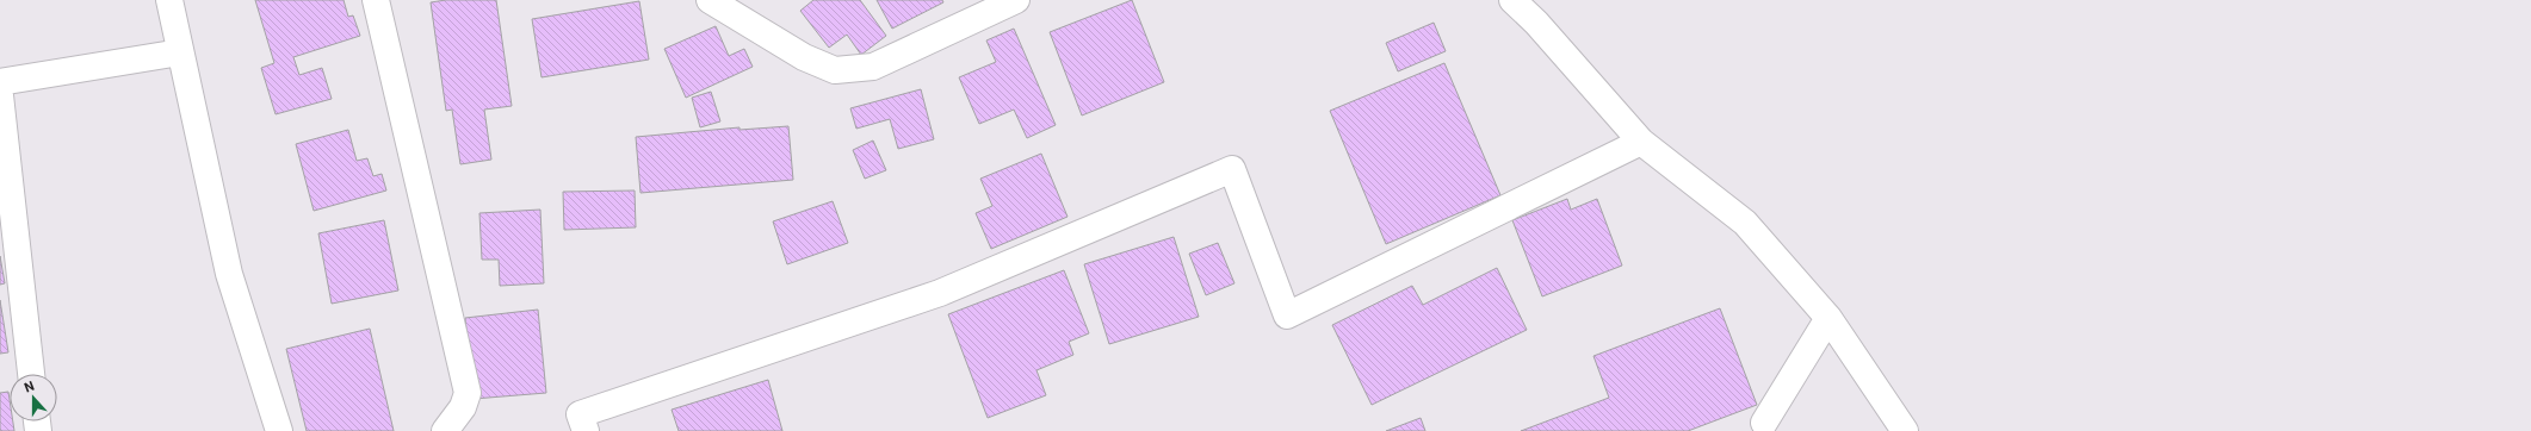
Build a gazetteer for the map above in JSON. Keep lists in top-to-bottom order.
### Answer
{
  "north": "top"
}
